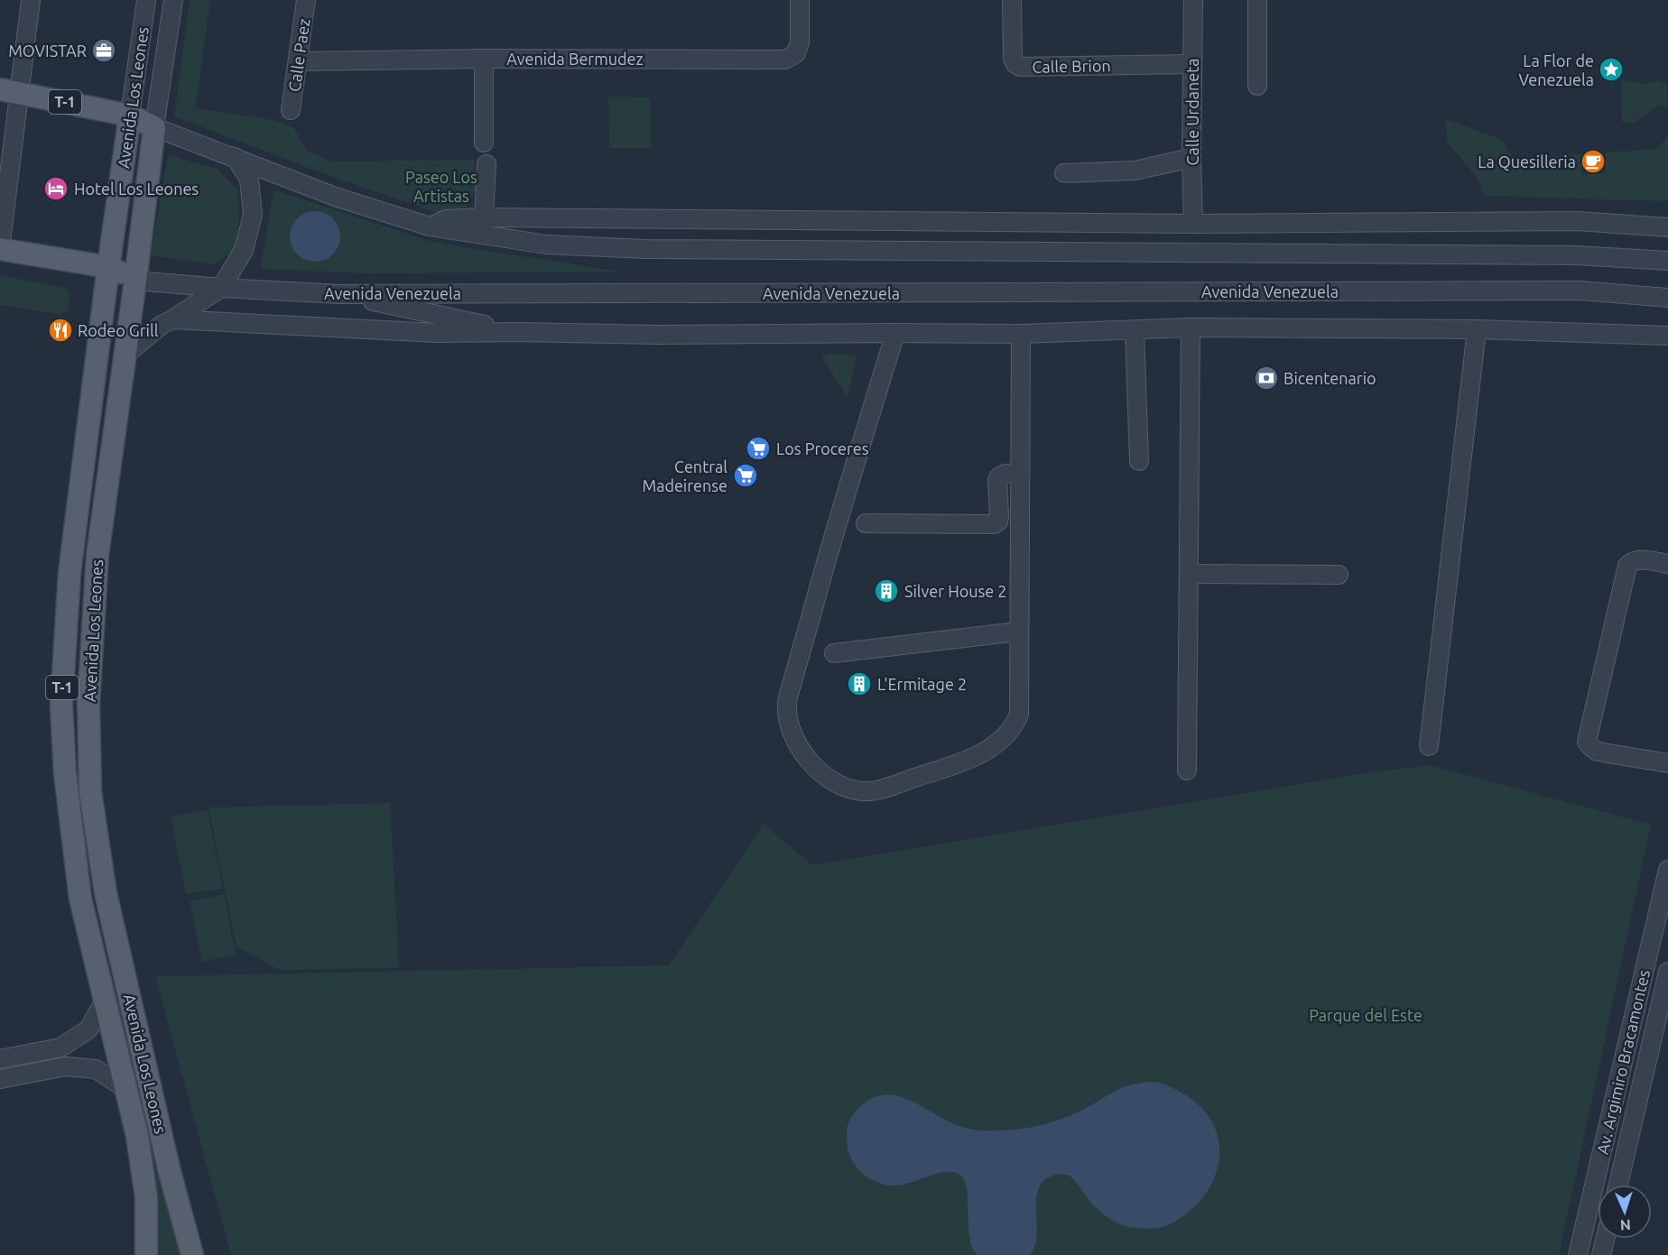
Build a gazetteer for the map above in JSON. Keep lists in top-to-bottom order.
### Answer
{
  "streets": {
    "main road": ["Avenida Los Leones", "T-1", "Avenida Venezuela"],
    "street": [
      "Calle Paez",
      "Avenida Bermudez",
      "Calle Brion",
      "Calle Urdaneta",
      "Av. Argimiro Bracamontes"
    ]
  },
  "crossings": [
    ["Calle Paez", "Avenida Bermudez"],
    ["Calle Brion", "Calle Urdaneta"],
    ["Avenida Los Leones", "T-1"],
    ["Avenida Los Leones", "Avenida Venezuela"]
  ],
  "parks": ["Paseo Los Artistas", "Parque del Este"],
  "places": {
    "office": ["MOVISTAR"],
    "place": ["La Flor de Venezuela"],
    "cafe": ["La Quesilleria"],
    "hotel": ["Hotel Los Leones"],
    "restaurant": ["Rodeo Grill"],
    "bank": ["Bicentenario"],
    "supermarket": ["Los Proceres", "Central Madeirense"],
    "building": ["Silver House 2", "L'Ermitage 2"]
  },
  "north": "bottom"
}
